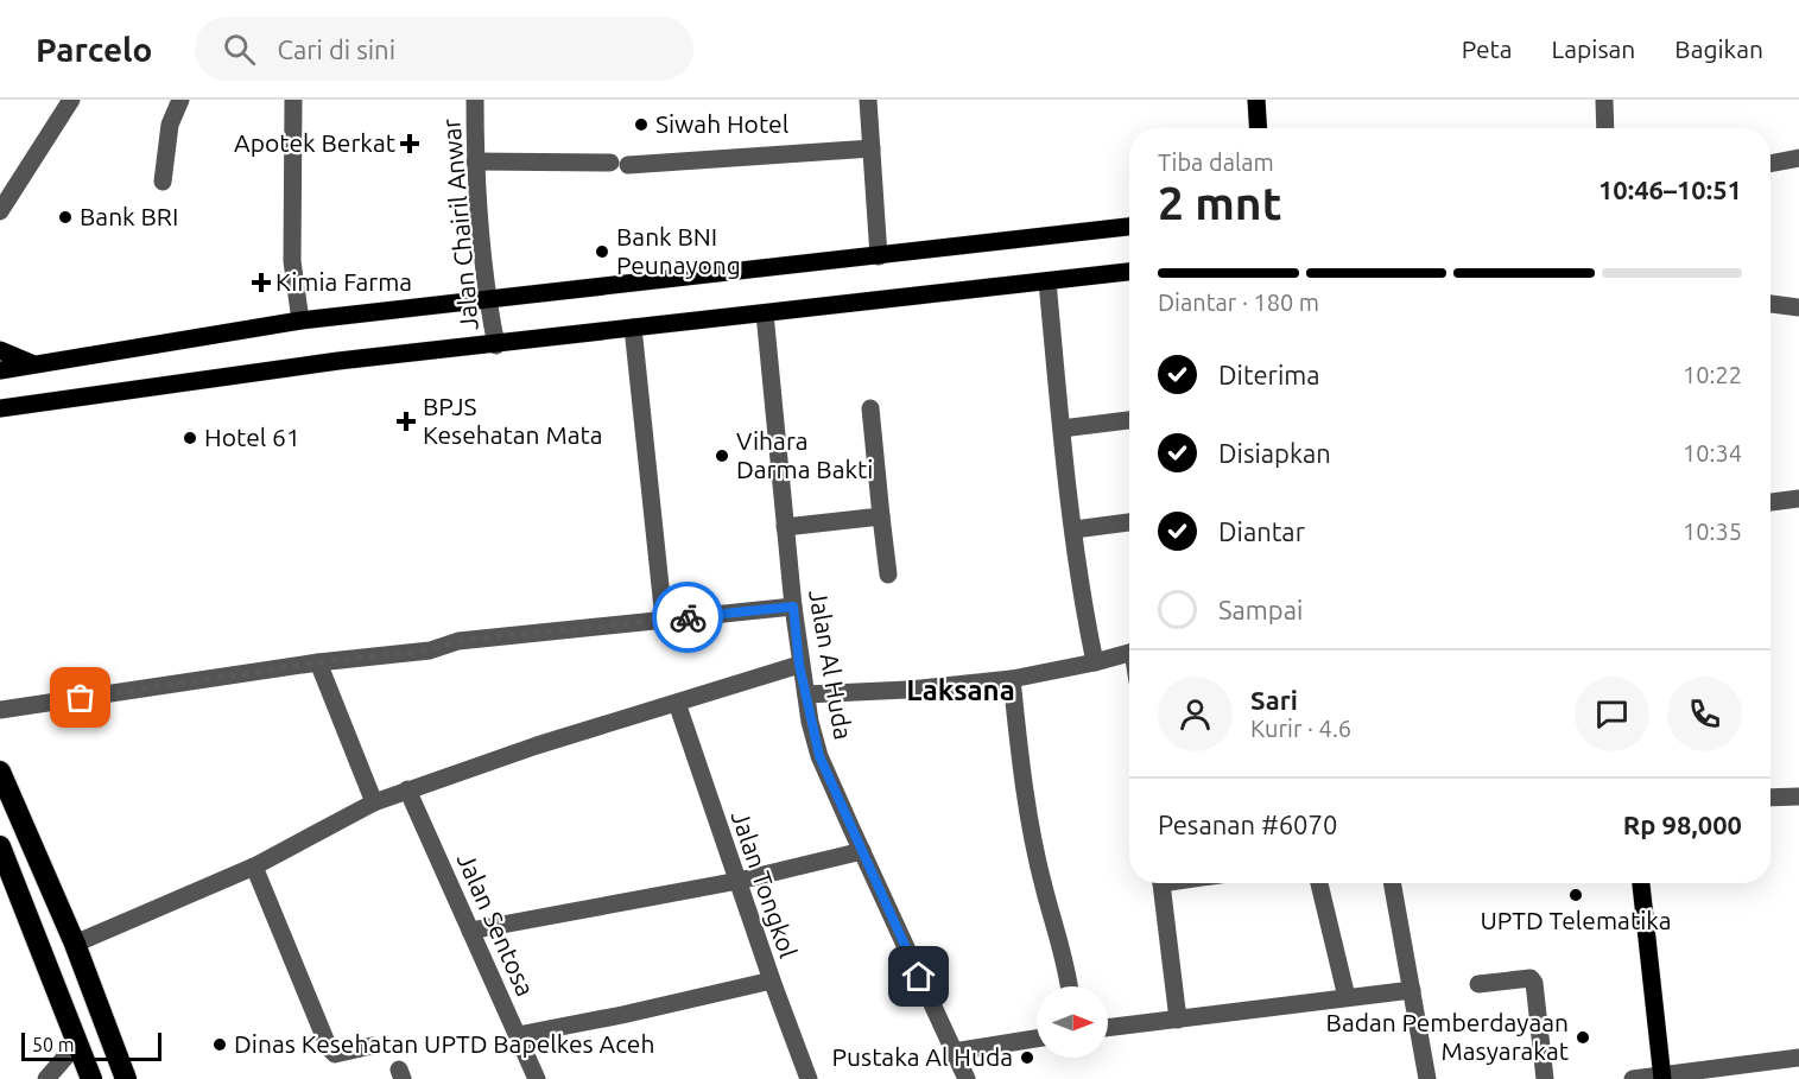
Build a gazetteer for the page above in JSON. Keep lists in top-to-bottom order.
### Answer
{
  "streets": {
    "street": [
      "Jalan Chairil Anwar",
      "Jalan Al Huda",
      "Jalan Tongkol",
      "Jalan Sentosa"
    ]
  },
  "districts": ["Laksana"],
  "places": {
    "other": [
      "Siwah Hotel",
      "Bank BRI",
      "Bank BNI Peunayong",
      "Hotel 61",
      "Vihara Darma Bakti",
      "UPTD Telematika",
      "Badan Pemberdayaan Masyarakat",
      "Dinas Kesehatan UPTD Bapelkes Aceh",
      "Pustaka Al Huda"
    ],
    "health": ["Apotek Berkat", "Kimia Farma", "BPJS Kesehatan Mata"]
  },
  "scale_bar": "50 m",
  "north": "right",
  "page": {
    "header": "Parcelo",
    "search": "Cari di sini",
    "nav": ["Peta", "Lapisan", "Bagikan"],
    "heading": ["2 mnt", "Tiba dalam", "10:46–10:51"],
    "panel": [
      "Sari",
      "Kurir · 4.6",
      "Pesanan #6070",
      "Rp 98,000"
    ],
    "bar": "Diantar · 180 m",
    "list": [
      ["Diterima", "10:22"],
      ["Disiapkan", "10:34"],
      ["Diantar", "10:35"],
      "Sampai"
    ],
    "scale": "50 m"
  }
}
